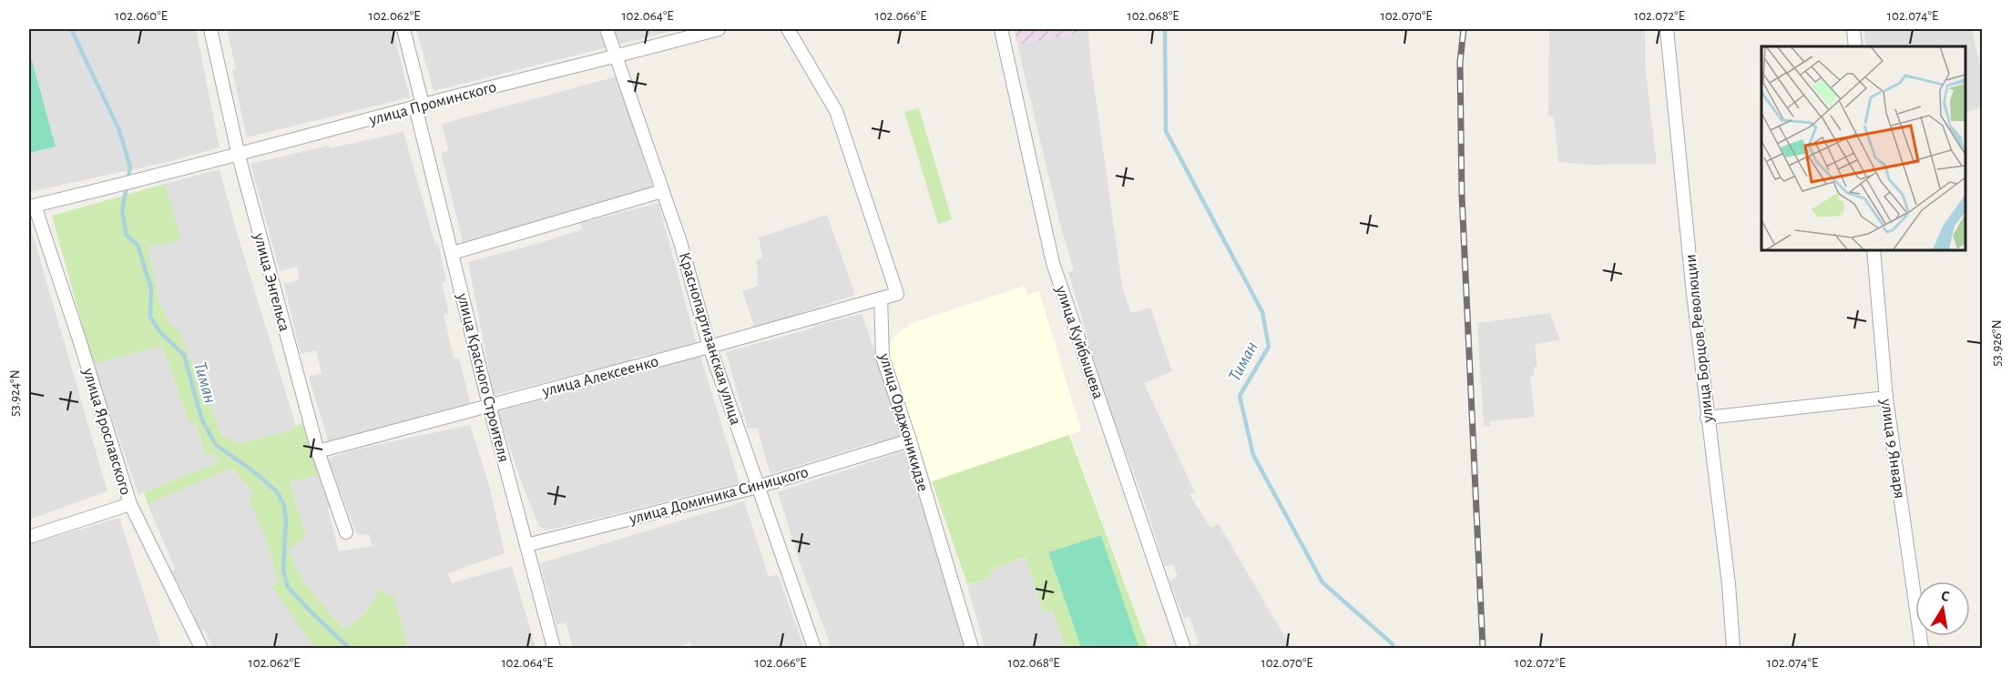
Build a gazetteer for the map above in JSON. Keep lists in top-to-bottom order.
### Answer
{
  "streets": {
    "street": [
      "улица Проминского",
      "улица Энгельса",
      "Краснопартизанская улица",
      "улица Борцов Революции",
      "улица Куйбышева",
      "улица Алексеенко",
      "улица Красного Строителя",
      "улица Орджоникидзе",
      "улица Ярославского",
      "улица 9 Января",
      "улица Доминика Синицкого"
    ]
  },
  "crossings": [
    ["улица Проминского", "улица Энгельса"],
    ["улица Проминского", "Краснопартизанская улица"],
    ["улица Проминского", "улица Красного Строителя"],
    ["улица Проминского", "улица Ярославского"],
    ["улица Энгельса", "улица Алексеенко"],
    ["Краснопартизанская улица", "улица Алексеенко"],
    ["Краснопартизанская улица", "улица Доминика Синицкого"],
    ["улица Алексеенко", "улица Красного Строителя"],
    ["улица Алексеенко", "улица Орджоникидзе"],
    ["улица Красного Строителя", "улица Доминика Синицкого"],
    ["улица Орджоникидзе", "улица Доминика Синицкого"]
  ],
  "water": ["Тиман"],
  "north": "top",
  "coordinates": [
    "102.060°E",
    "102.062°E",
    "102.064°E",
    "102.066°E",
    "102.068°E",
    "102.070°E",
    "102.072°E",
    "102.074°E",
    "53.926°N",
    "53.924°N"
  ]
}
